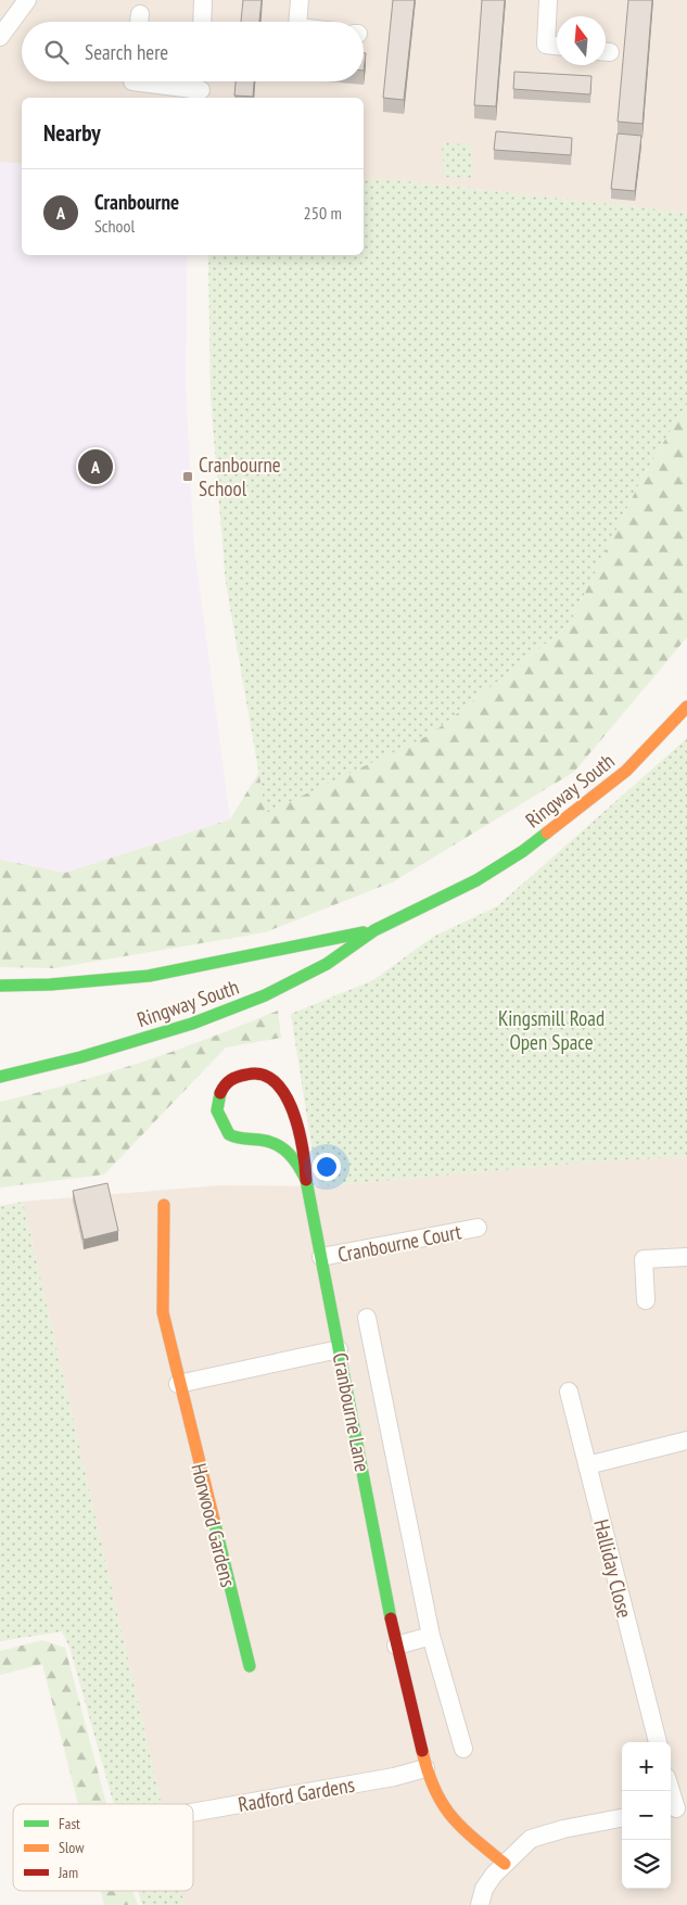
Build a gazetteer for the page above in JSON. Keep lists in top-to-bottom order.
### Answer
{
  "streets": {
    "street": [
      "Ringway South",
      "Cranbourne Court",
      "Cranbourne Lane",
      "Horwood Gardens",
      "Halliday Close",
      "Radford Gardens"
    ]
  },
  "crossings": [
    ["Cranbourne Court", "Cranbourne Lane"],
    ["Cranbourne Lane", "Radford Gardens"]
  ],
  "parks": ["Kingsmill Road Open Space"],
  "places": {
    "transit": ["Cranbourne School"]
  },
  "legend": ["Fast", "Slow", "Jam"],
  "north": "top",
  "page": {
    "search": "Search here",
    "heading": "Nearby",
    "list": [
      {
        "mark": "A",
        "name": "Cranbourne",
        "note": "School",
        "value": "250 m"
      }
    ],
    "pins": "A",
    "map_buttons": ["+", "−"]
  }
}
